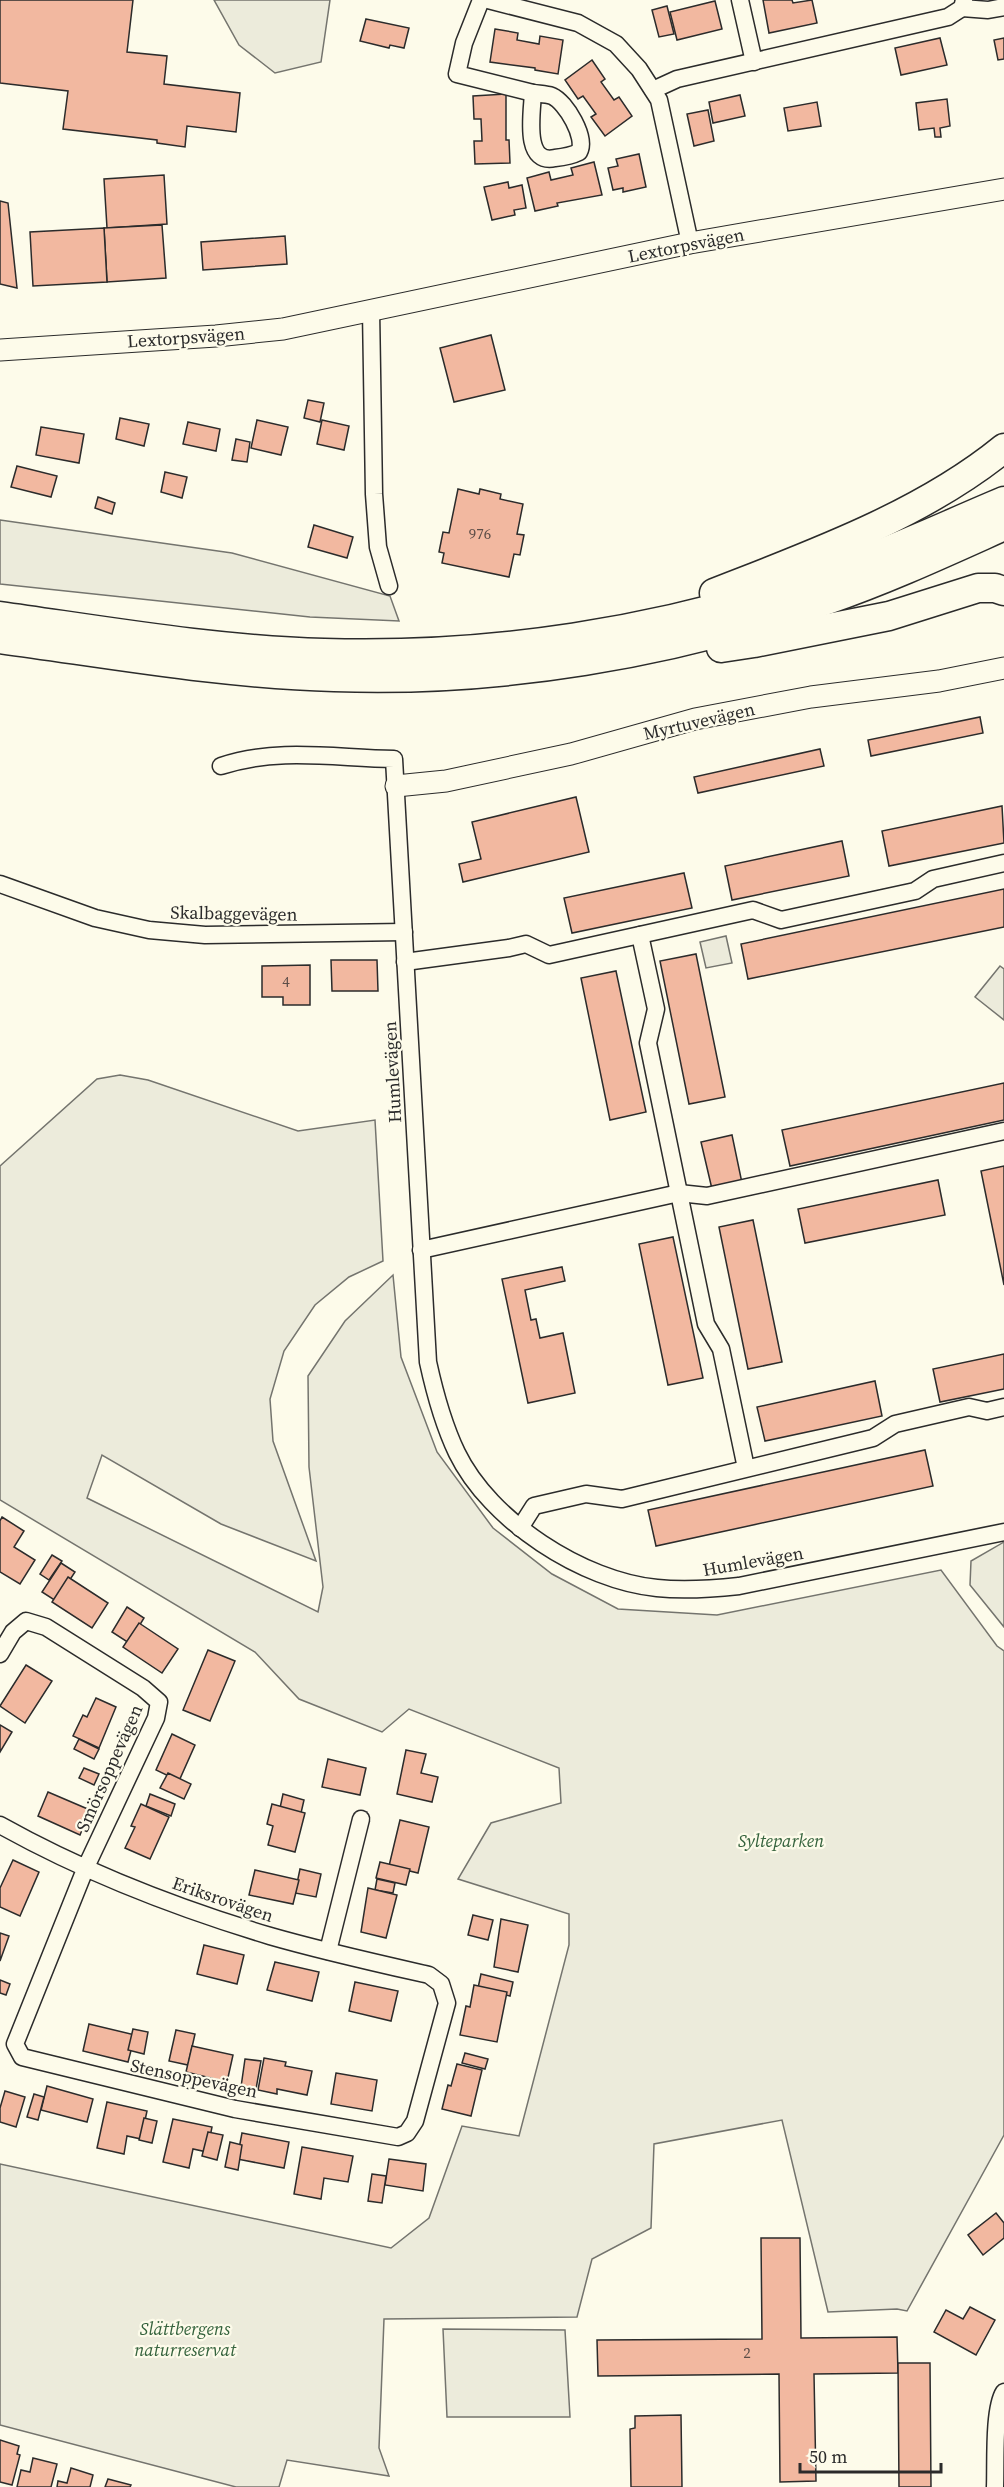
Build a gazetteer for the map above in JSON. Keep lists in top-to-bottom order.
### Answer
{
  "streets": {
    "street": [
      "Lextorpsvägen",
      "Myrtuvevägen",
      "Skalbaggevägen",
      "Humlevägen",
      "Smörsoppevägen",
      "Eriksrovägen",
      "Stensoppevägen"
    ]
  },
  "crossings": [
    ["Myrtuvevägen", "Humlevägen"],
    ["Skalbaggevägen", "Humlevägen"],
    ["Smörsoppevägen", "Eriksrovägen"],
    ["Smörsoppevägen", "Stensoppevägen"],
    ["Eriksrovägen", "Stensoppevägen"]
  ],
  "parks": ["Sylteparken", "Slättbergens naturreservat"],
  "house_numbers": ["976", "4", "2"],
  "scale_bar": "50 m"
}
